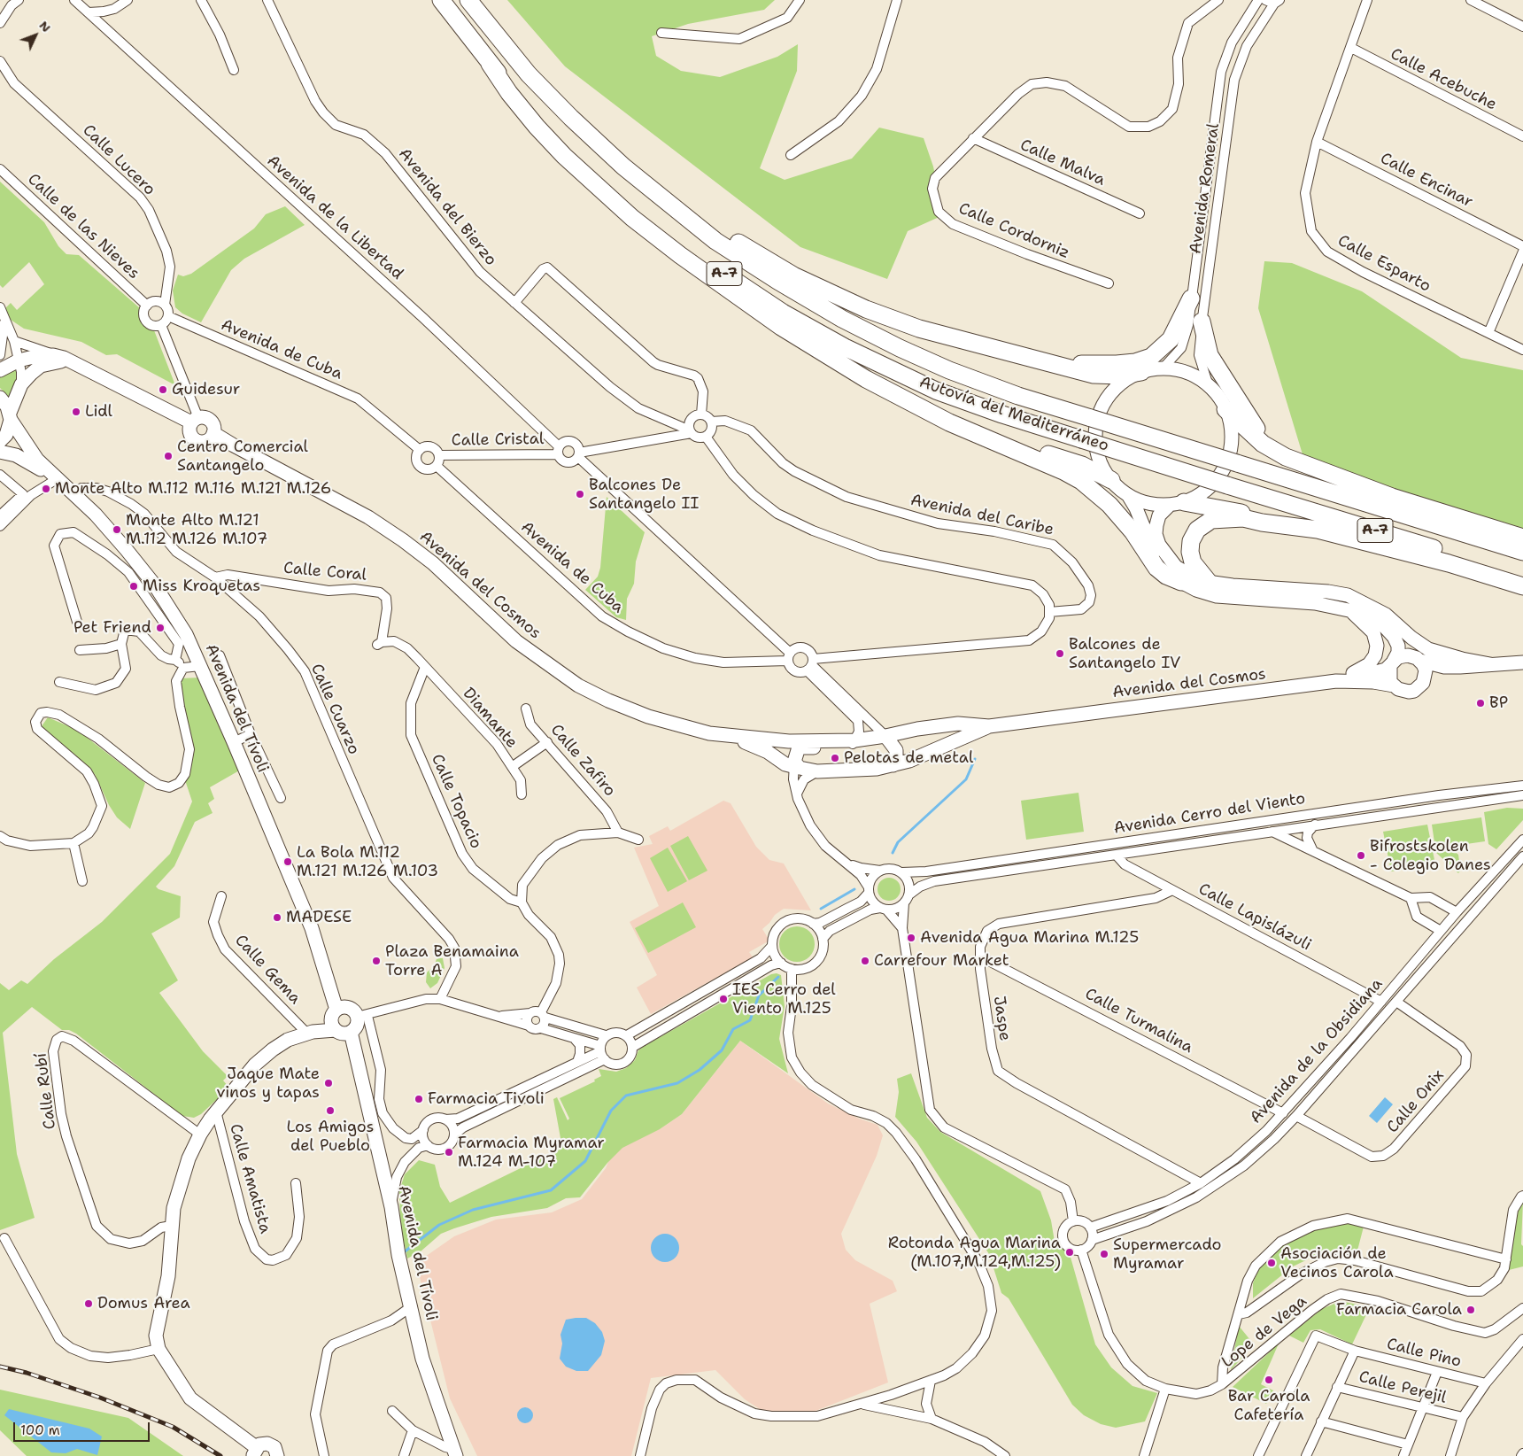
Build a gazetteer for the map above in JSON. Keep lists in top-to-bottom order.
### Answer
{
  "streets": {
    "highway": ["A-7", "Autovía del Mediterráneo"],
    "street": [
      "Calle Acebuche",
      "Calle Lucero",
      "Calle Malva",
      "Calle Encinar",
      "Avenida Romeral",
      "Avenida del Bierzo",
      "Avenida de la Libertad",
      "Calle de las Nieves",
      "Calle Cordorniz",
      "Calle Esparto",
      "Avenida de Cuba",
      "Calle Cristal",
      "Avenida del Caribe",
      "Calle Coral",
      "Avenida del Cosmos",
      "Avenida del Tívoli",
      "Calle Cuarzo",
      "Diamante",
      "Calle Zafiro",
      "Calle Topacio",
      "Avenida Cerro del Viento",
      "Calle Lapislázuli",
      "Calle Gema",
      "Jaspe",
      "Calle Turmalina",
      "Avenida de la Obsidiana",
      "Calle Rubí",
      "Calle Onix",
      "Calle Amatista",
      "Lope de Vega",
      "Calle Pino",
      "Calle Perejil"
    ]
  },
  "crossings": [
    ["Calle Acebuche", "Calle Esparto"],
    ["Calle Lucero", "Calle de las Nieves"],
    ["Calle Lucero", "Avenida de Cuba"],
    ["Calle Malva", "Calle Cordorniz"],
    ["Calle Encinar", "Calle Esparto"],
    ["Avenida del Bierzo", "Avenida del Caribe"],
    ["Avenida de la Libertad", "Calle Cristal"],
    ["Calle de las Nieves", "Avenida de Cuba"],
    ["Avenida de Cuba", "Calle Cristal"],
    ["Calle Coral", "Calle Cuarzo"],
    ["Calle Coral", "Diamante"],
    ["Avenida del Tívoli", "Calle Cuarzo"],
    ["Diamante", "Calle Topacio"],
    ["Avenida Cerro del Viento", "Calle Lapislázuli"],
    ["Calle Lapislázuli", "Jaspe"],
    ["Calle Lapislázuli", "Avenida de la Obsidiana"],
    ["Jaspe", "Calle Turmalina"],
    ["Jaspe", "Avenida de la Obsidiana"],
    ["Calle Turmalina", "Avenida de la Obsidiana"],
    ["Avenida de la Obsidiana", "Calle Onix"],
    ["Avenida de la Obsidiana", "Lope de Vega"]
  ],
  "places": [
    "Guidesur",
    "Lidl",
    "Centro Comercial Santangelo",
    "Monte Alto M.112 M.116 M.121 M.126",
    "Balcones De Santangelo II",
    "Monte Alto M.121 M.112 M.126 M.107",
    "Miss Kroquetas",
    "Pet Friend",
    "Balcones de Santangelo IV",
    "BP",
    "Pelotas de metal",
    "Bifrostskolen - Colegio Danes",
    "La Bola M.112 M.121 M.126 M.103",
    "MADESE",
    "Avenida Agua Marina M.125",
    "Plaza Benamaina Torre A",
    "Carrefour Market",
    "IES Cerro del Viento M.125",
    "Jaque Mate vinos y tapas",
    "Farmacia Tivoli",
    "Los Amigos del Pueblo",
    "Farmacia Myramar M.124 M-107",
    "Rotonda Agua Marina (M.107,M.124,M.125)",
    "Supermercado Myramar",
    "Asociación de Vecinos Carola",
    "Domus Area",
    "Farmacia Carola",
    "Bar Carola Cafetería"
  ],
  "scale_bar": "100 m",
  "north": "top right"
}
